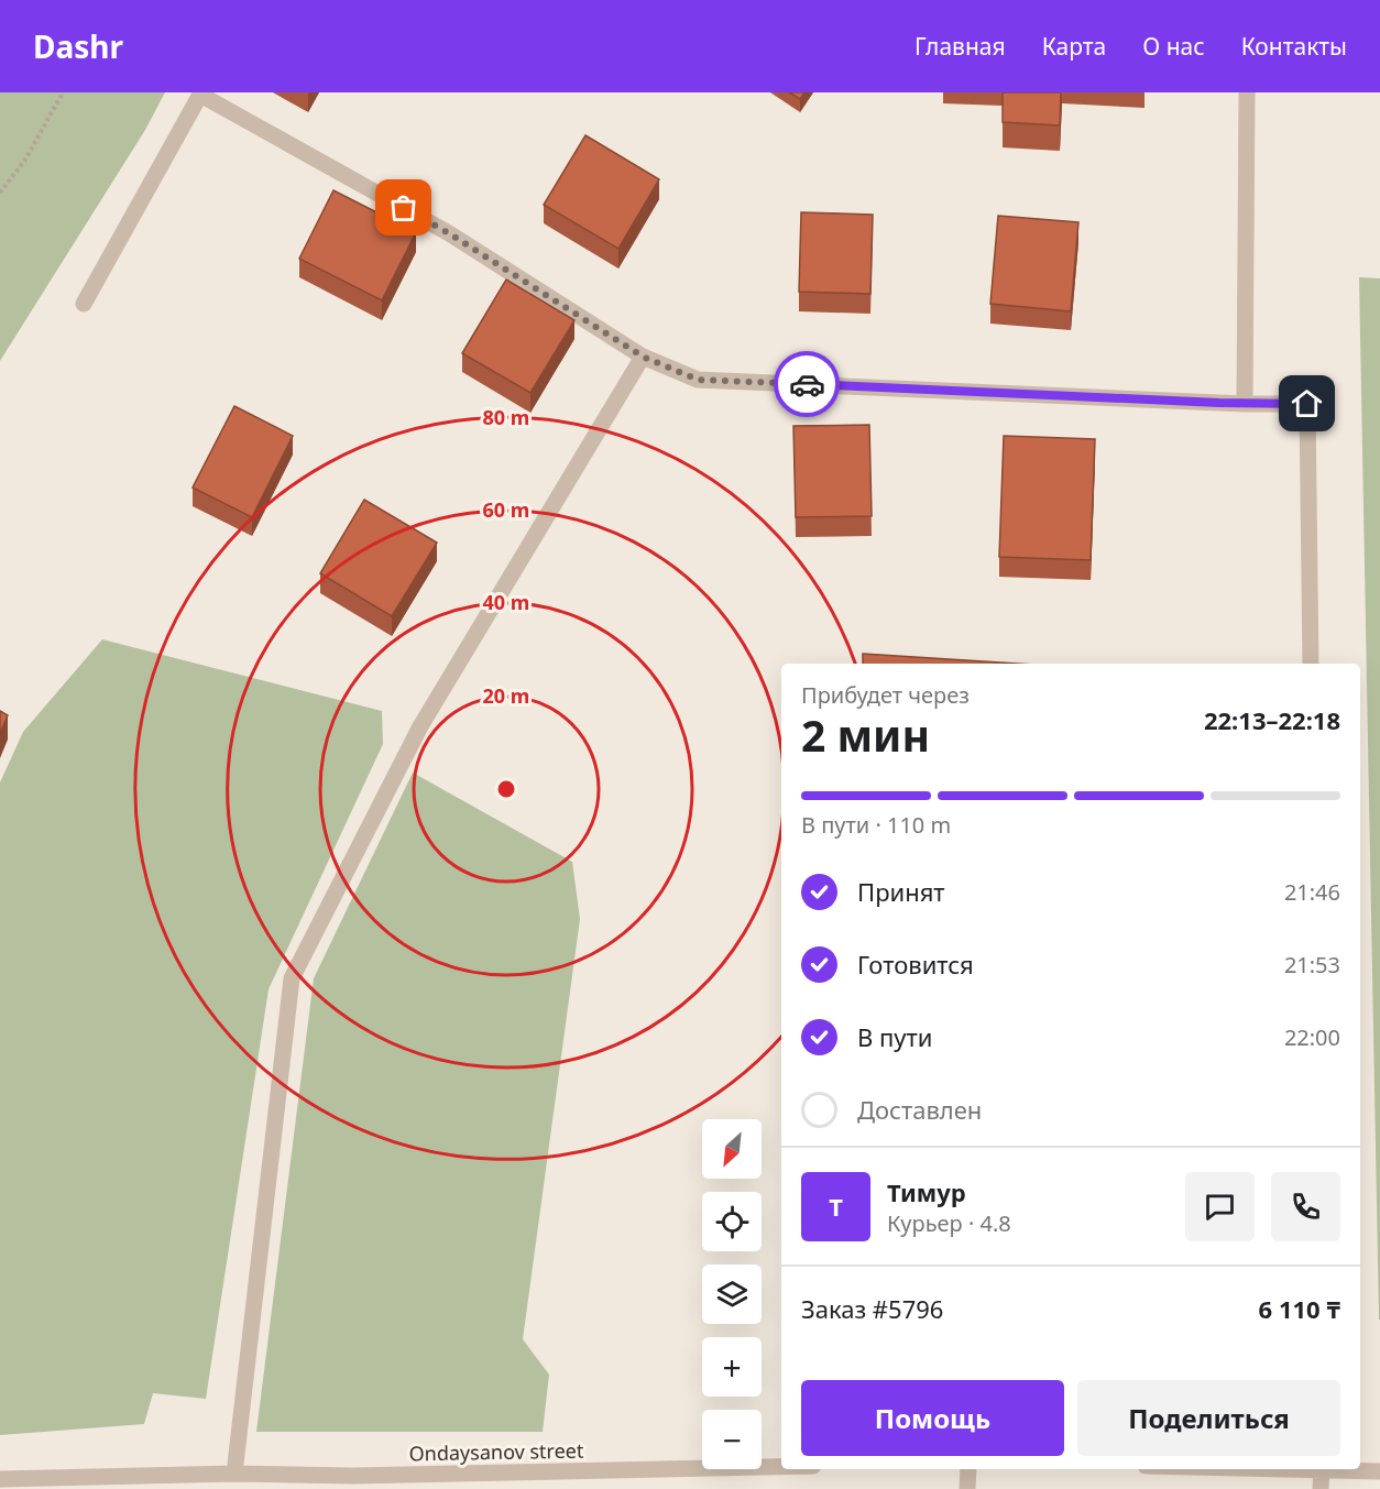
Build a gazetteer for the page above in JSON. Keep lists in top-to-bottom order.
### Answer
{
  "streets": {
    "street": ["Ondaysanov street"]
  },
  "north": "bottom left",
  "page": {
    "header": "Dashr",
    "nav": [
      "Главная",
      "Карта",
      "О нас",
      "Контакты"
    ],
    "heading": ["2 мин", "Прибудет через", "22:13–22:18"],
    "panel": [
      "Тимур",
      "Курьер · 4.8",
      "Заказ #5796",
      "6 110 ₸"
    ],
    "bar": "В пути · 110 m",
    "list": [
      ["Принят", "21:46"],
      ["Готовится", "21:53"],
      ["В пути", "22:00"],
      "Доставлен"
    ],
    "map_buttons": ["+", "−"],
    "round": "Т",
    "buttons": ["Помощь", "Поделиться"]
  },
  "rings": [
    "80 m",
    "60 m",
    "40 m",
    "20 m"
  ]
}
